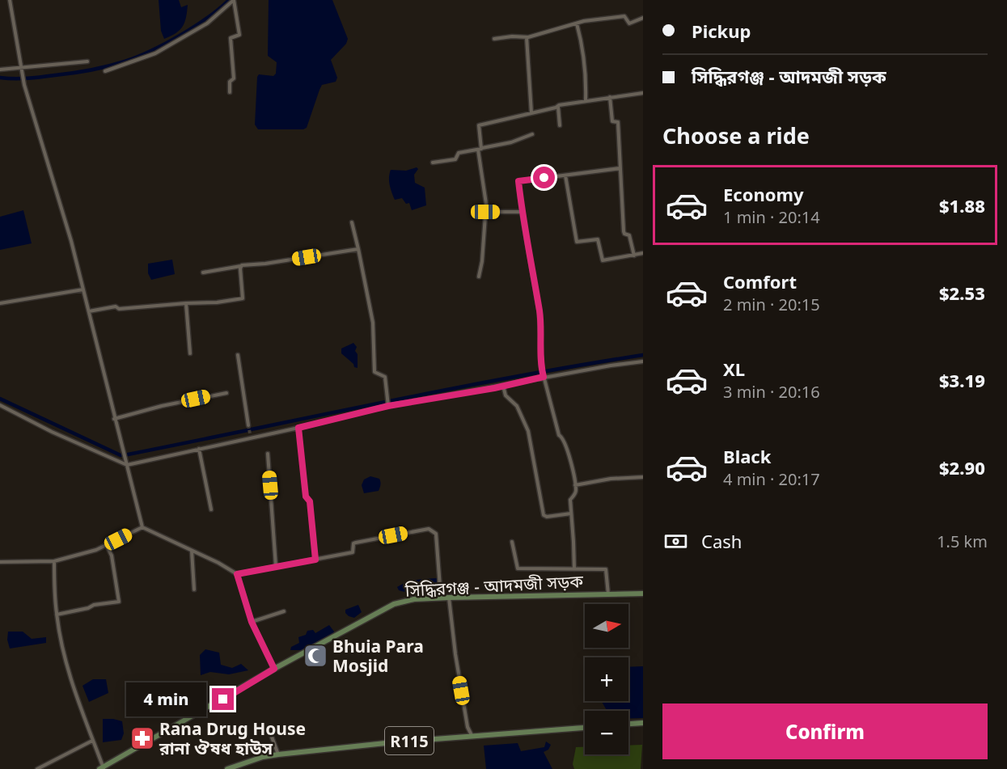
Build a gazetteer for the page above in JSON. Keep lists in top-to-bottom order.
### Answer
{
  "streets": {
    "main road": ["সিদ্ধিরগঞ্জ - আদমজী সড়ক", "R115"]
  },
  "places": {
    "mosque": ["Bhuia Para Mosjid"],
    "pharmacy": ["Rana Drug House রানা ঔষধ হাউস"]
  },
  "north": "right",
  "page": {
    "banner": ["Pickup", "সিদ্ধিরগঞ্জ - আদমজী সড়ক"],
    "heading": "Choose a ride",
    "list": [
      {
        "name": "Economy",
        "note": "1 min · 20:14",
        "value": "$1.88"
      },
      {
        "name": "Comfort",
        "note": "2 min · 20:15",
        "value": "$2.53"
      },
      {
        "name": "XL",
        "note": "3 min · 20:16",
        "value": "$3.19"
      },
      {
        "name": "Black",
        "note": "4 min · 20:17",
        "value": "$2.90"
      }
    ],
    "pay": ["Cash", "1.5 km"],
    "map_buttons": ["+", "−"],
    "bubble": "4 min",
    "buttons": "Confirm"
  }
}
